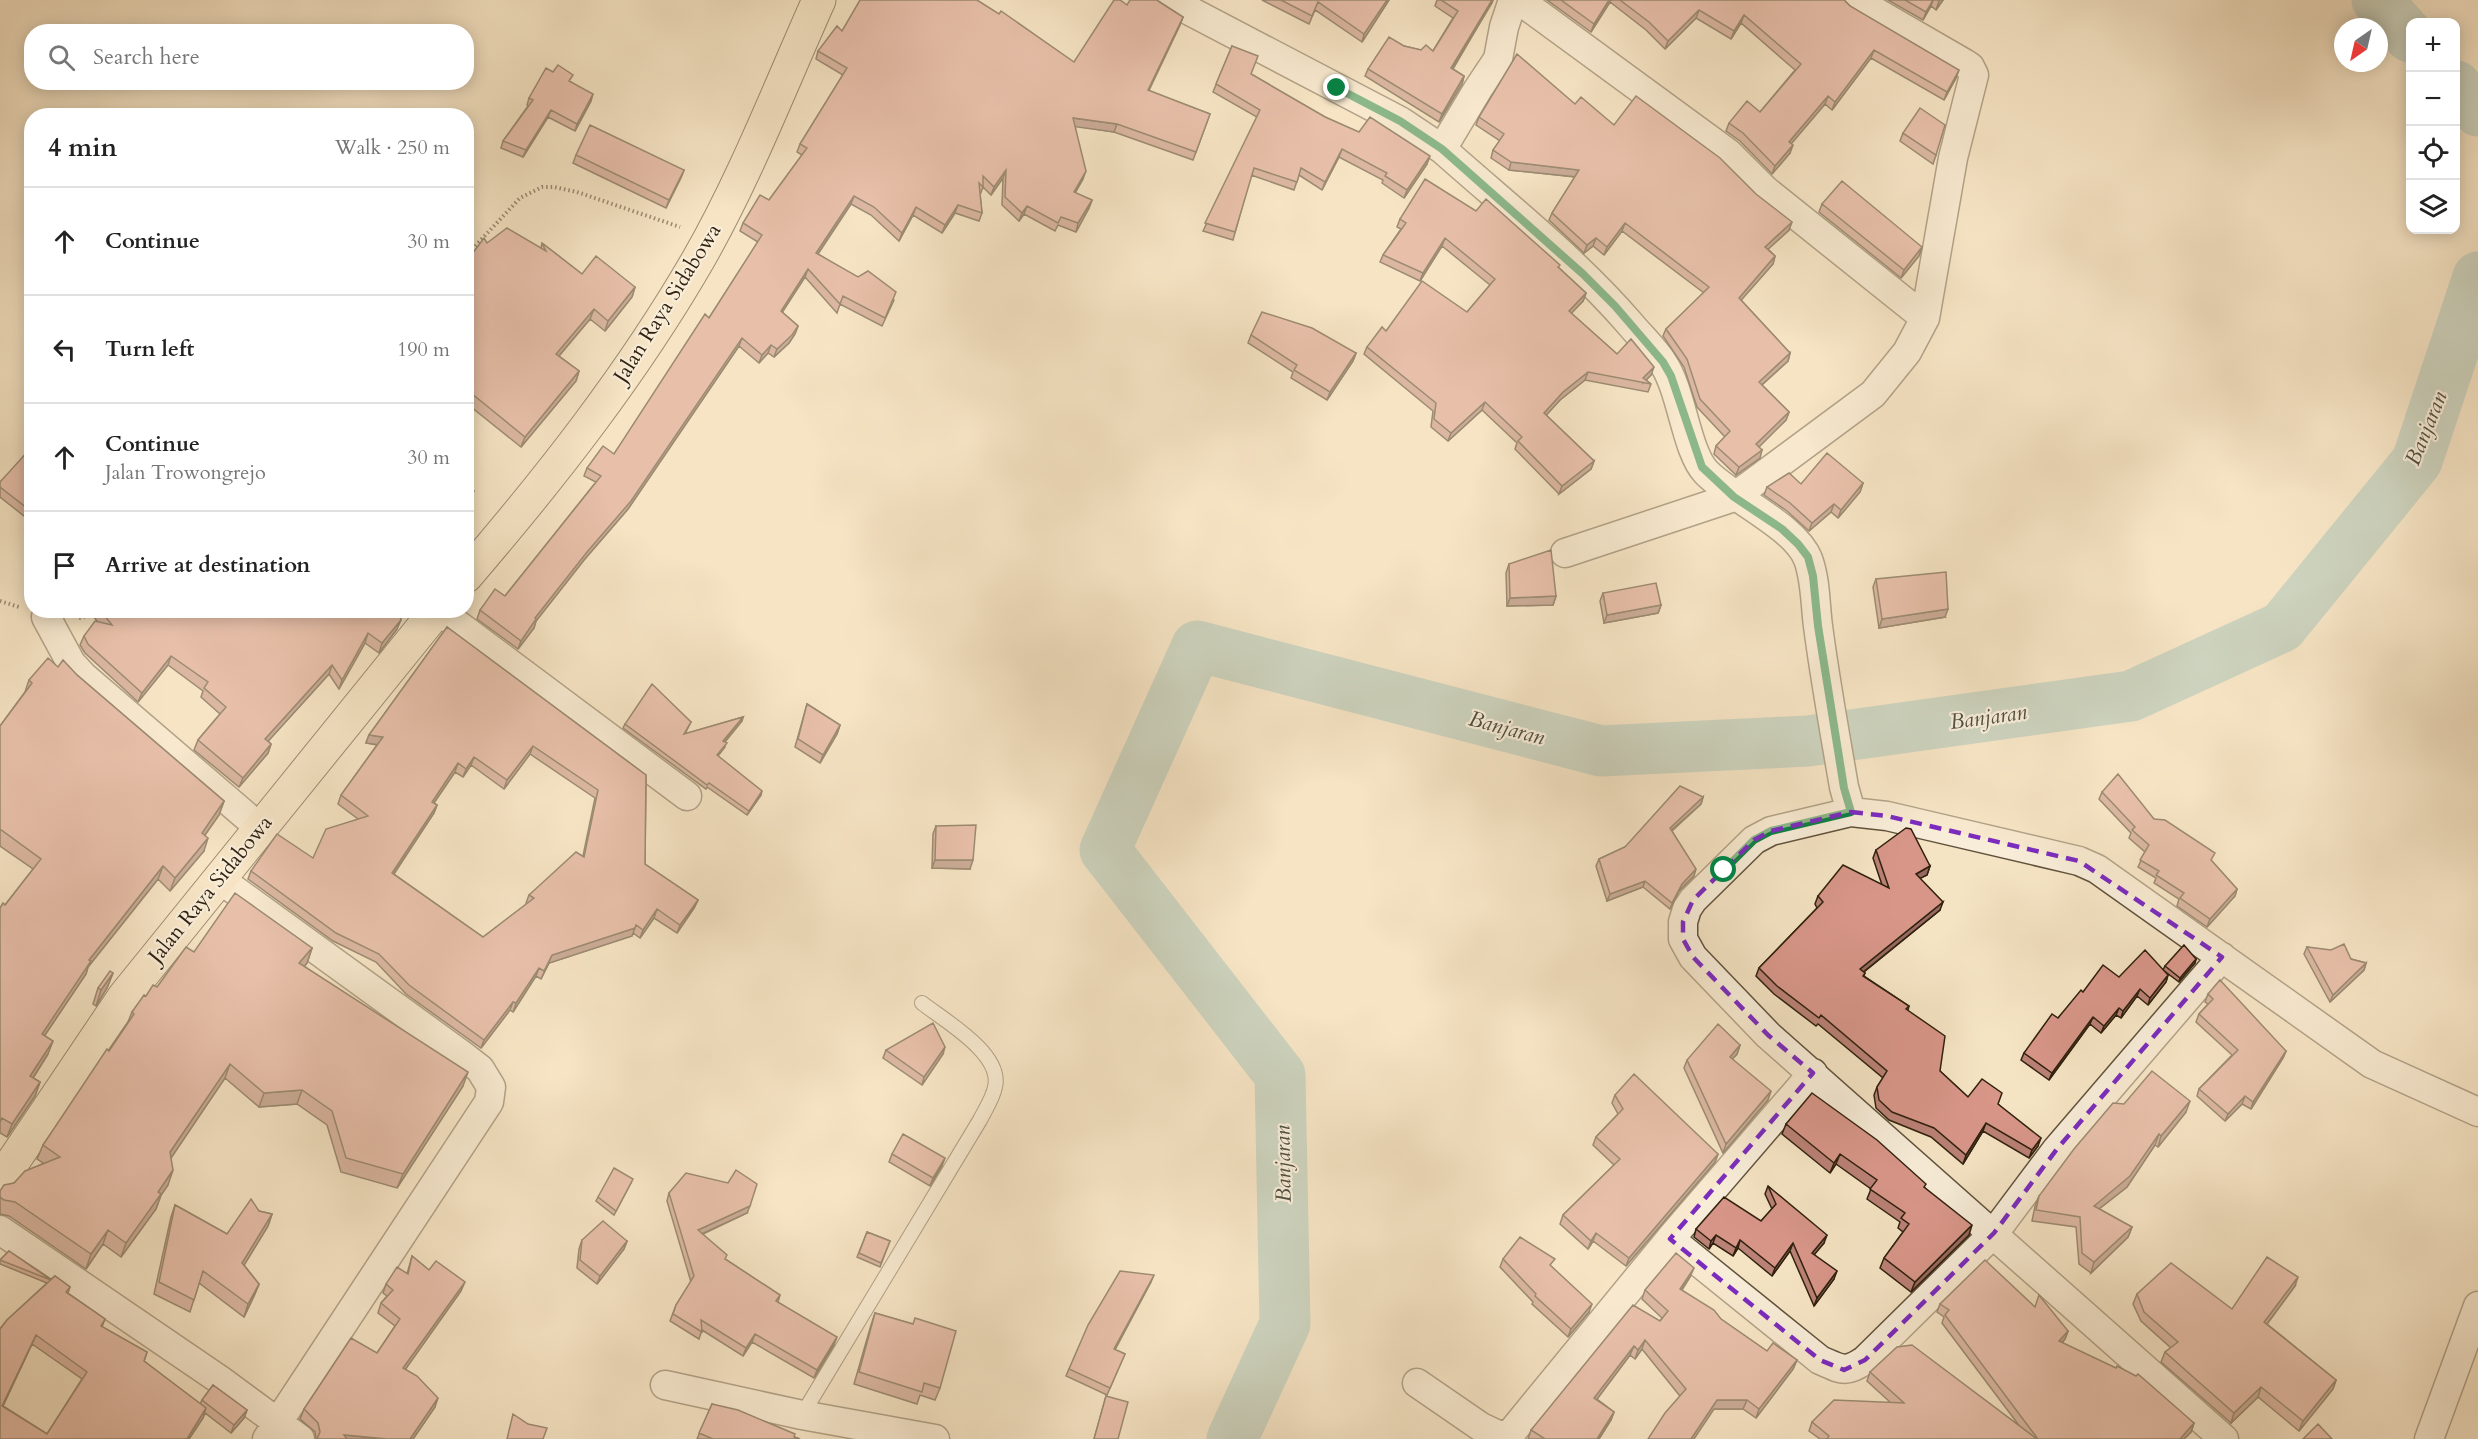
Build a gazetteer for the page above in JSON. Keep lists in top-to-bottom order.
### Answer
{
  "streets": {
    "highway": ["Jalan Raya Sidabowa"]
  },
  "water": ["Banjaran"],
  "north": "bottom left",
  "page": {
    "map_buttons": ["+", "−"],
    "search": "Search here",
    "heading": ["4 min", "Walk · 250 m"],
    "list": [
      ["Continue", "30 m"],
      ["Turn left", "190 m"],
      ["Continue", "Jalan Trowongrejo", "30 m"],
      "Arrive at destination"
    ]
  }
}
